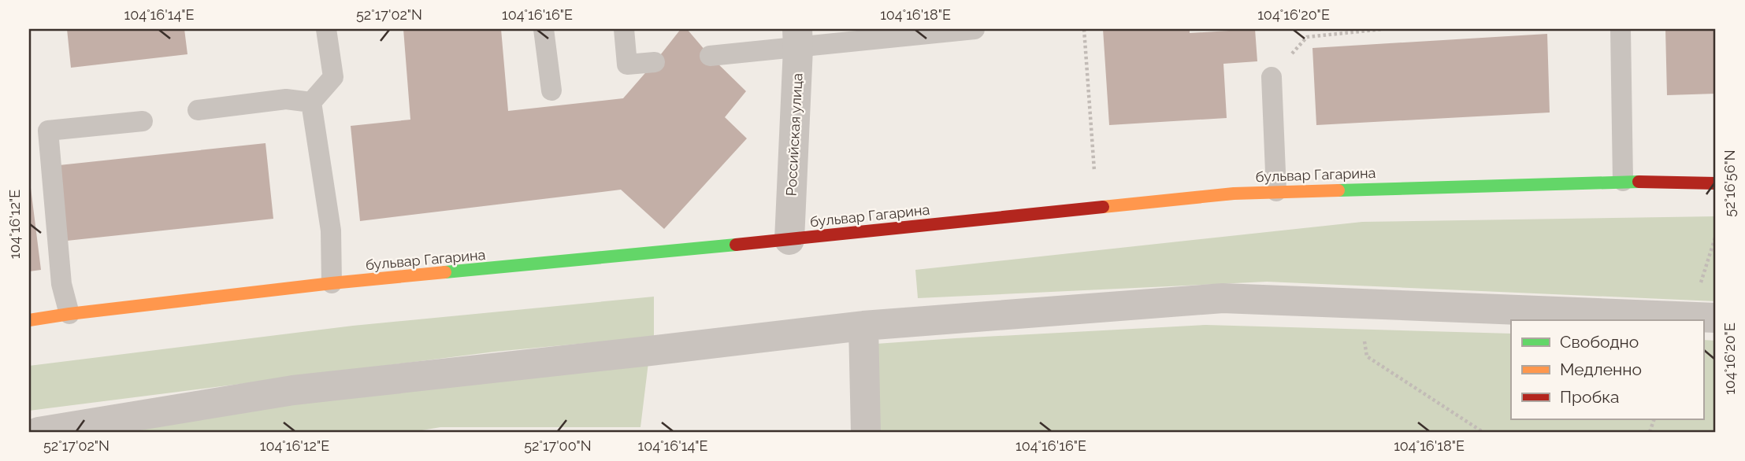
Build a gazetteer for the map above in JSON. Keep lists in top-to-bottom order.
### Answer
{
  "streets": {
    "street": ["Российская улица", "бульвар Гагарина"]
  },
  "crossings": [
    ["Российская улица", "бульвар Гагарина"]
  ],
  "legend": ["Свободно", "Медленно", "Пробка"],
  "coordinates": [
    "104°16'14\"E",
    "52°17'02\"N",
    "104°16'16\"E",
    "104°16'18\"E",
    "104°16'20\"E",
    "52°16'56\"N",
    "104°16'12\"E",
    "52°17'00\"N"
  ]
}
